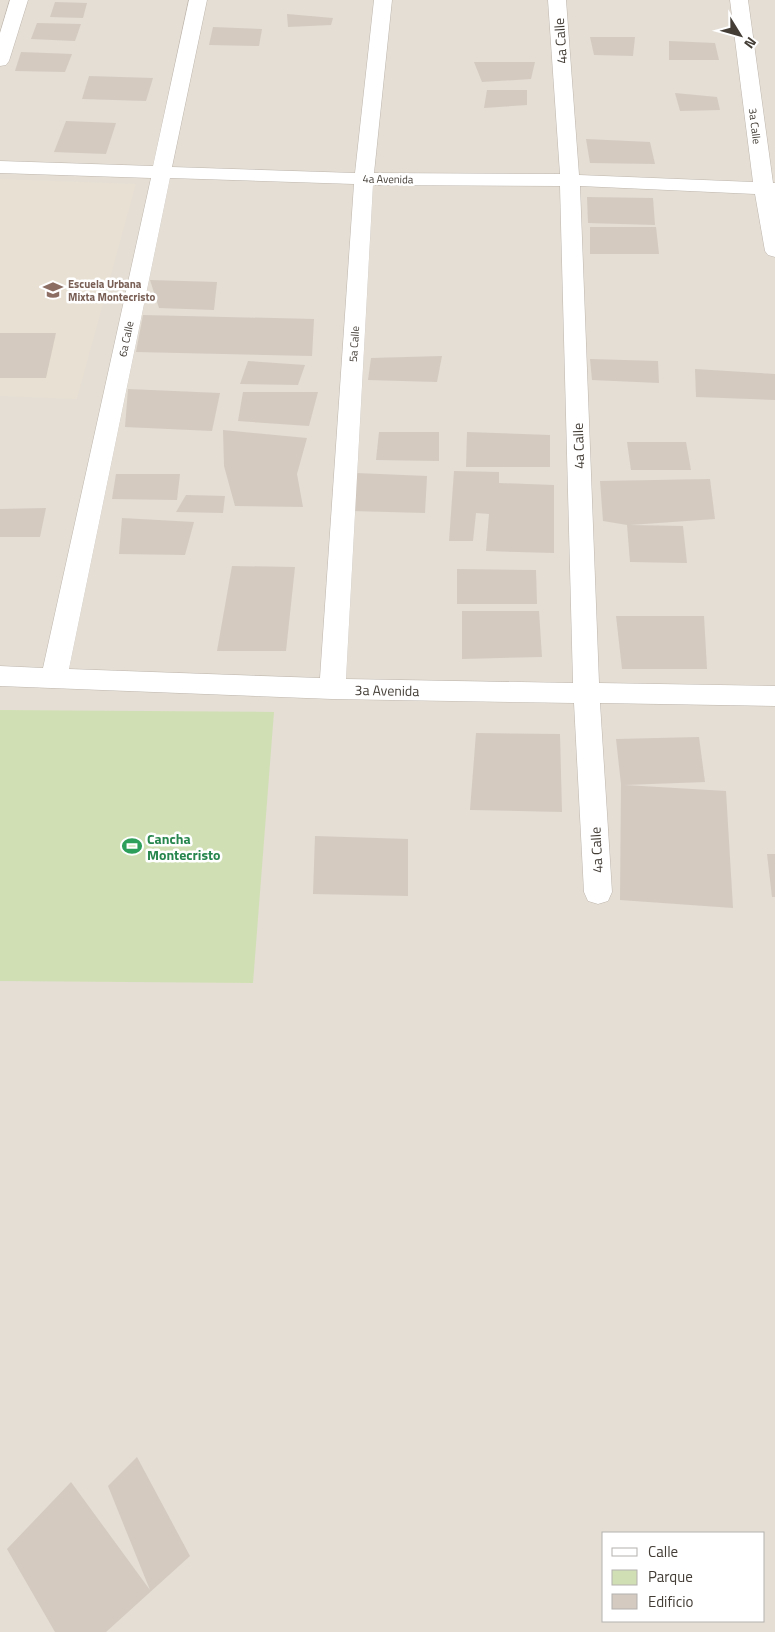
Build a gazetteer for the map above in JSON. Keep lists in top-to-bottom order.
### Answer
{
  "streets": {
    "street": [
      "4a Calle",
      "3a Calle",
      "4a Avenida",
      "6a Calle",
      "5a Calle",
      "3a Avenida"
    ]
  },
  "crossings": [
    ["4a Calle", "4a Avenida"],
    ["4a Calle", "3a Avenida"],
    ["3a Calle", "4a Avenida"],
    ["4a Avenida", "6a Calle"],
    ["4a Avenida", "5a Calle"],
    ["6a Calle", "3a Avenida"],
    ["5a Calle", "3a Avenida"]
  ],
  "places": {
    "school or university": ["Escuela Urbana Mixta Montecristo"],
    "sports": ["Cancha Montecristo"]
  },
  "legend": ["Calle", "Parque", "Edificio"],
  "north": "bottom right"
}
